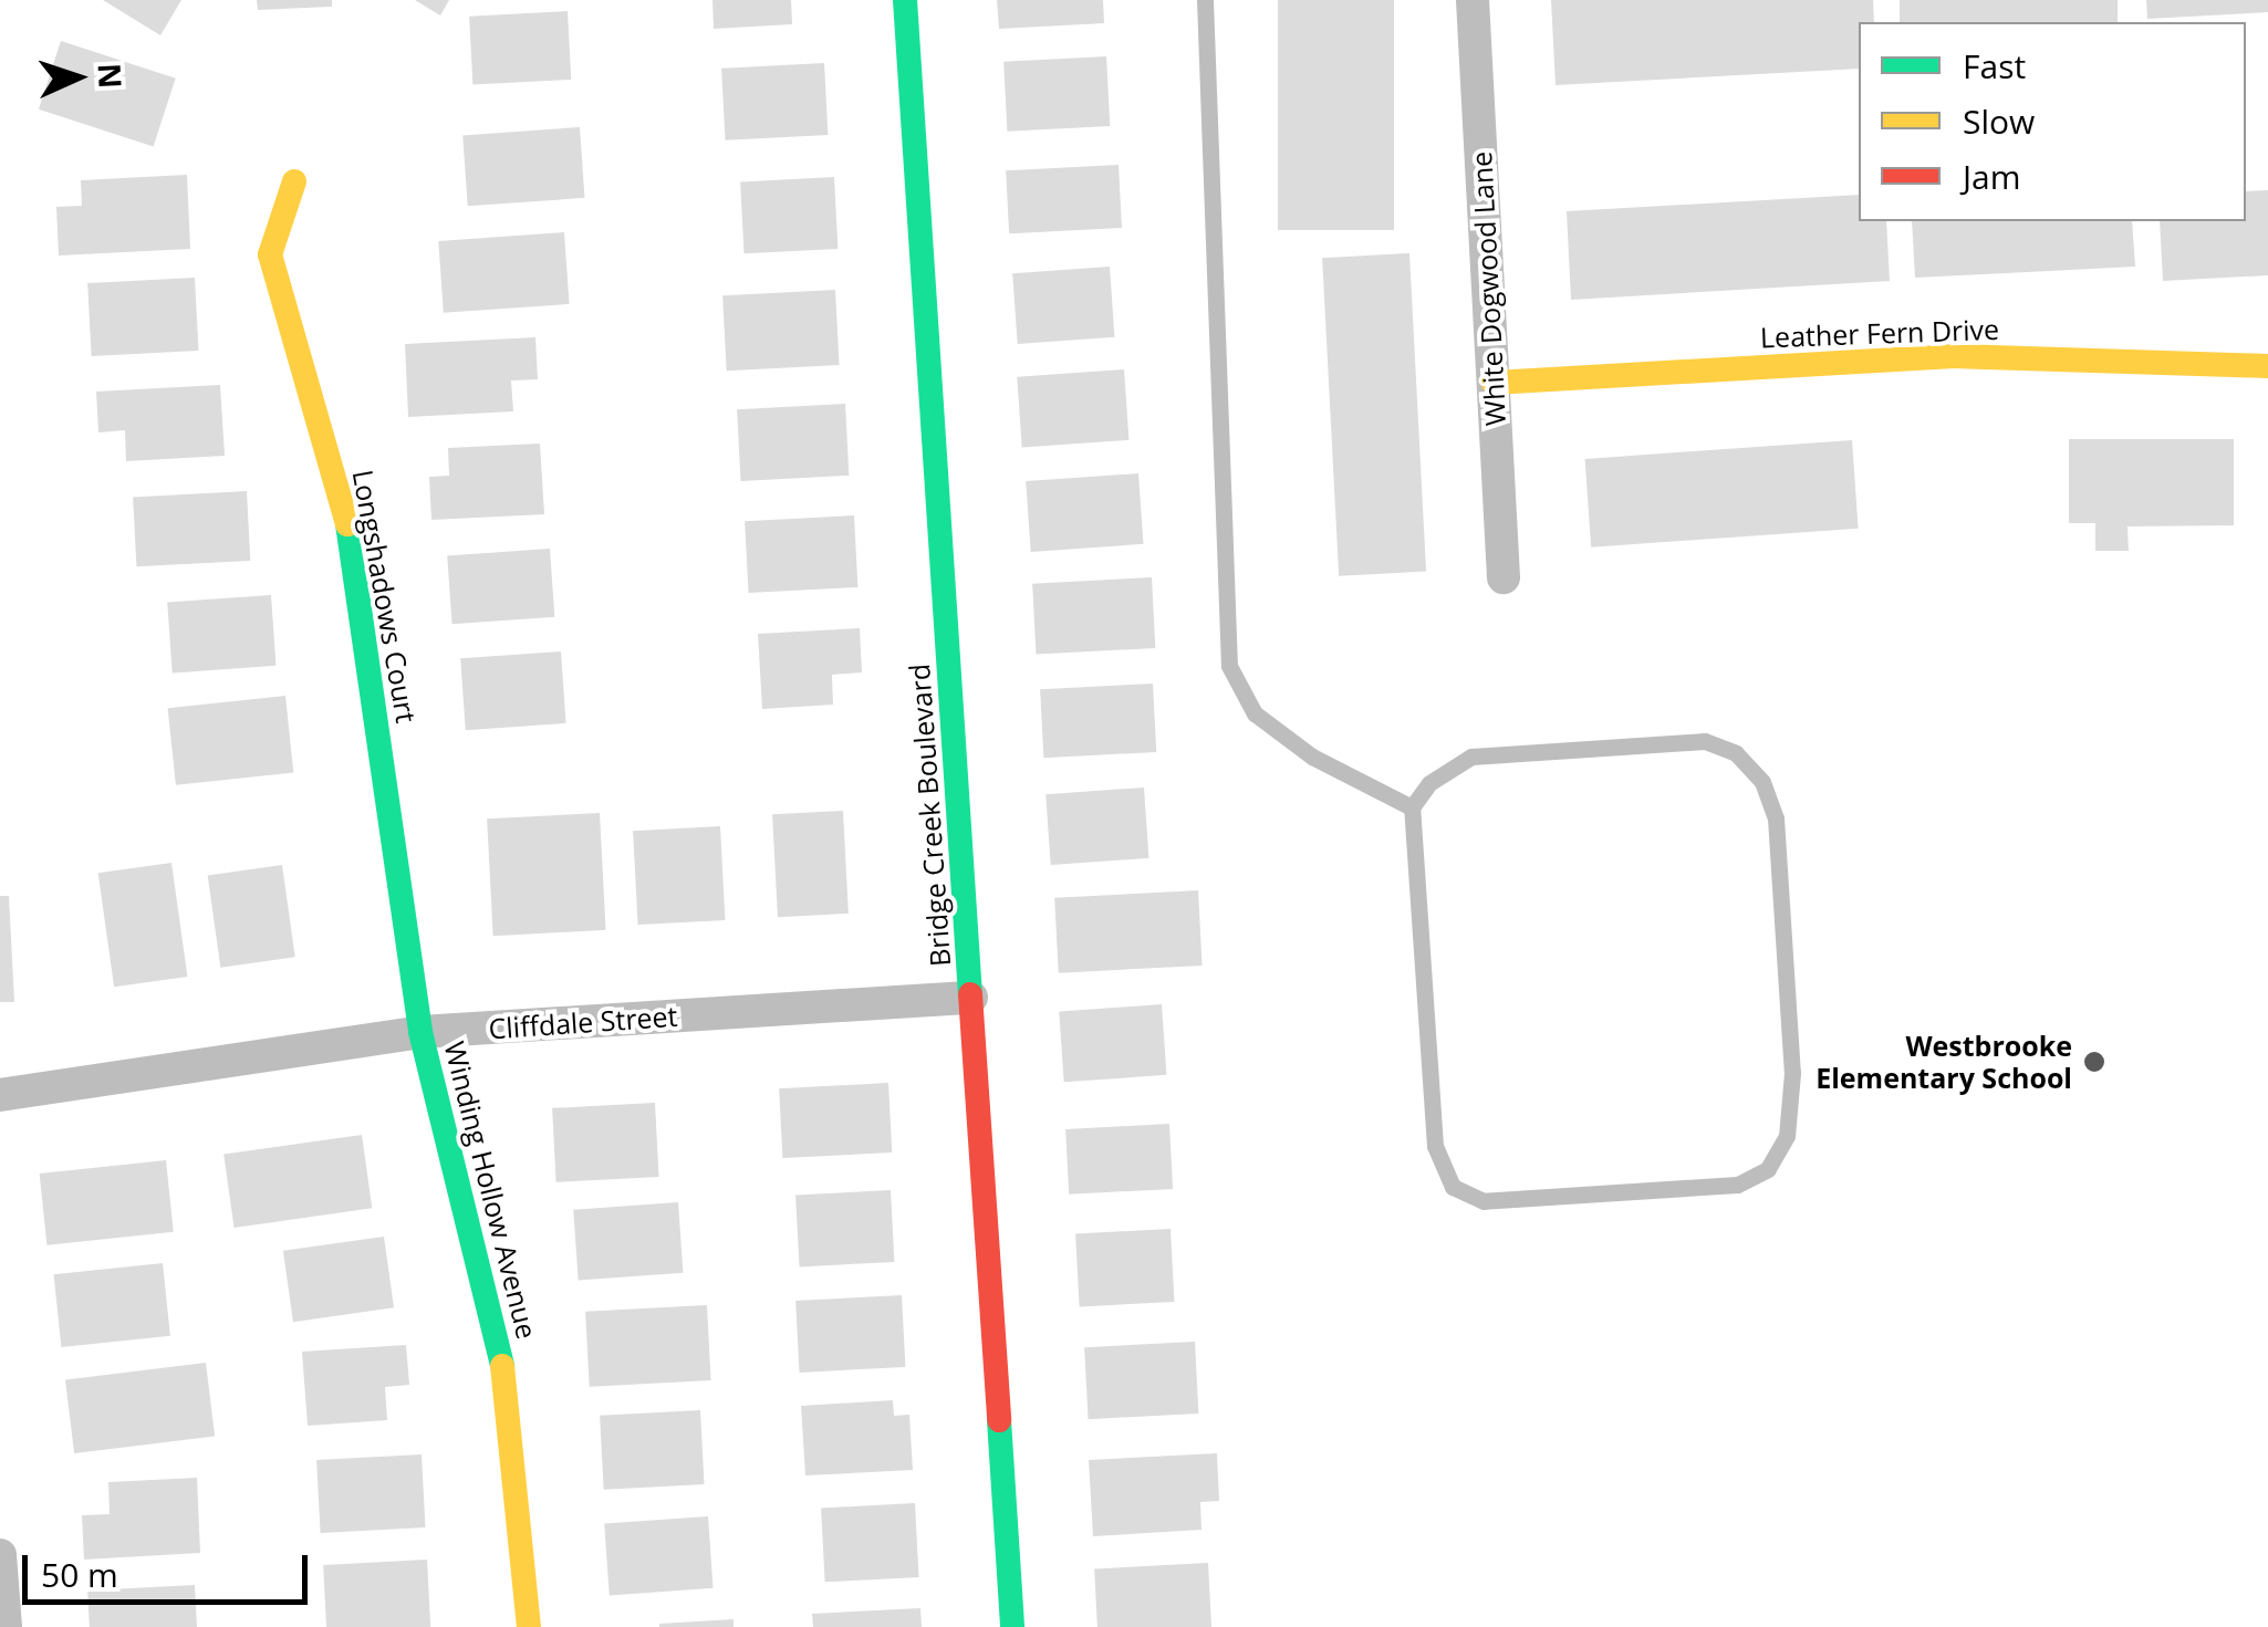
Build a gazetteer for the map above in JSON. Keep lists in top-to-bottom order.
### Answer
{
  "streets": {
    "street": [
      "White Dogwood Lane",
      "Leather Fern Drive",
      "Longshadows Court",
      "Bridge Creek Boulevard",
      "Cliffdale Street",
      "Winding Hollow Avenue"
    ]
  },
  "crossings": [
    ["White Dogwood Lane", "Leather Fern Drive"],
    ["Longshadows Court", "Cliffdale Street"],
    ["Longshadows Court", "Winding Hollow Avenue"],
    ["Bridge Creek Boulevard", "Cliffdale Street"],
    ["Cliffdale Street", "Winding Hollow Avenue"]
  ],
  "places": ["Westbrooke Elementary School"],
  "legend": ["Fast", "Slow", "Jam"],
  "scale_bar": "50 m",
  "north": "right"
}
